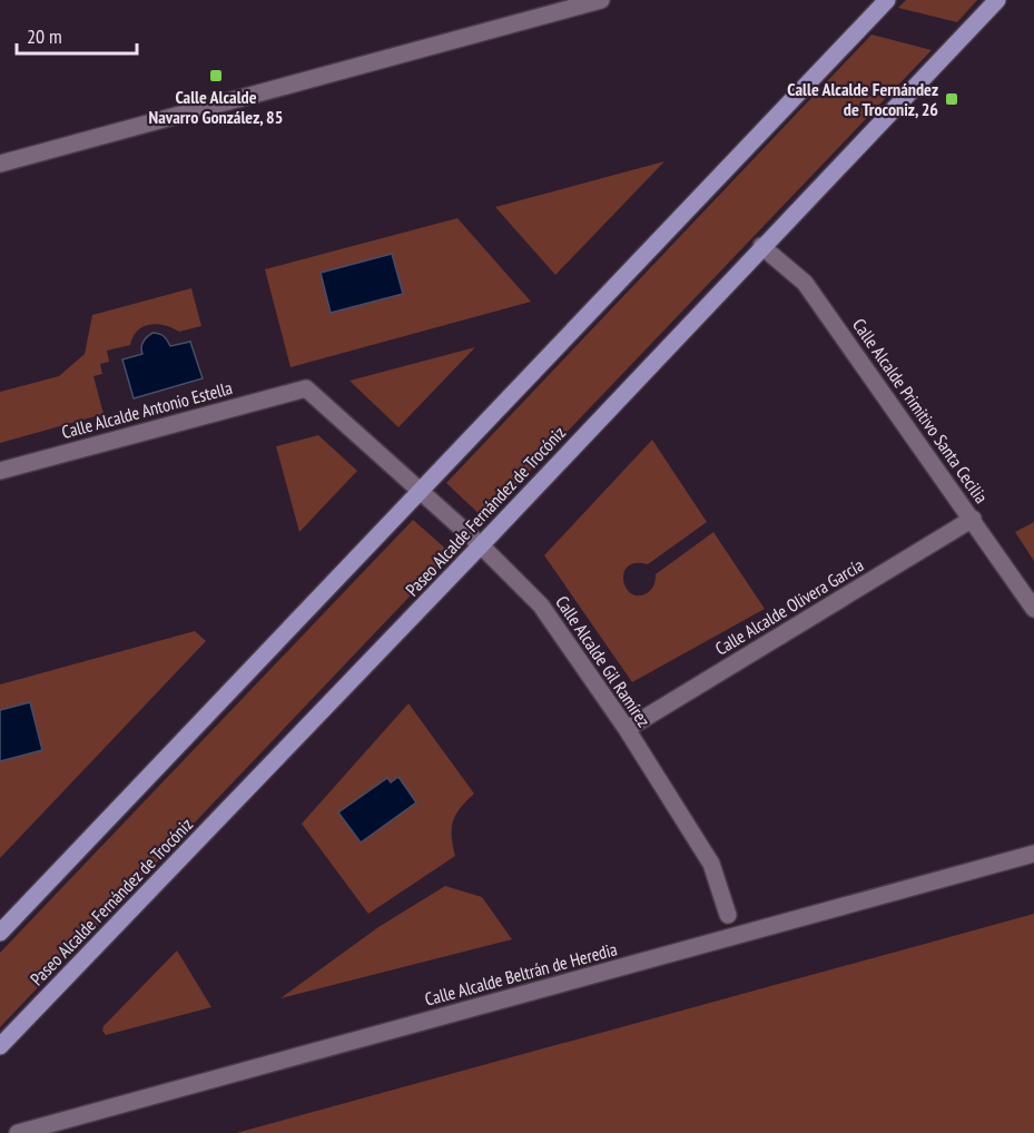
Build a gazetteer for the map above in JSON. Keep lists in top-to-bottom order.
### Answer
{
  "streets": {
    "main road": ["Paseo Alcalde Fernández de Trocóniz"],
    "street": [
      "Calle Alcalde Antonio Estella",
      "Calle Alcalde Primitivo Santa Cecilia",
      "Calle Alcalde Olivera García",
      "Calle Alcalde Gil Ramírez",
      "Calle Alcalde Beltrán de Heredia"
    ]
  },
  "crossings": [
    ["Calle Alcalde Antonio Estella", "Calle Alcalde Gil Ramírez"],
    ["Calle Alcalde Primitivo Santa Cecilia", "Paseo Alcalde Fernández de Trocóniz"],
    ["Calle Alcalde Primitivo Santa Cecilia", "Calle Alcalde Olivera García"],
    ["Paseo Alcalde Fernández de Trocóniz", "Calle Alcalde Gil Ramírez"],
    ["Calle Alcalde Olivera García", "Calle Alcalde Gil Ramírez"]
  ],
  "places": {
    "transit": ["Calle Alcalde Navarro González, 85", "Calle Alcalde Fernández de Troconiz, 26"]
  },
  "scale_bar": "20 m"
}
